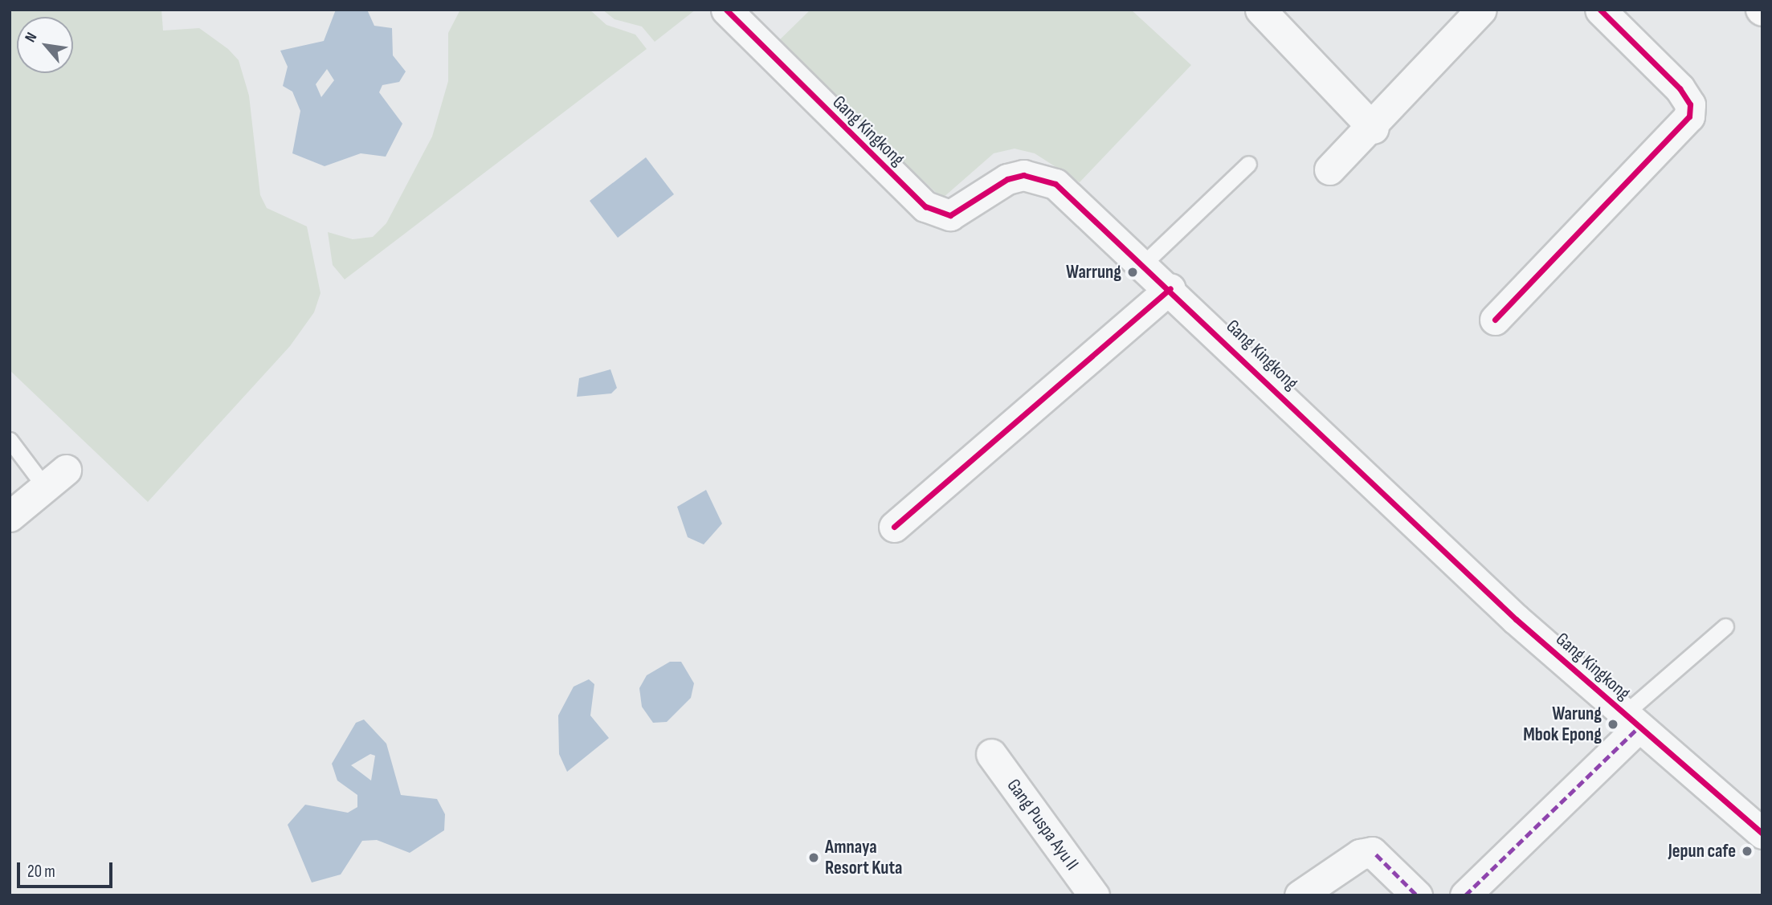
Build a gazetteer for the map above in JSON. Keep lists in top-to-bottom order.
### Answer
{
  "streets": {
    "street": ["Gang Kingkong", "Gang Puspa Ayu II"]
  },
  "places": [
    "Warrung",
    "Warung Mbok Epong",
    "Jepun cafe",
    "Amnaya Resort Kuta"
  ],
  "scale_bar": "20 m",
  "north": "top left"
}
